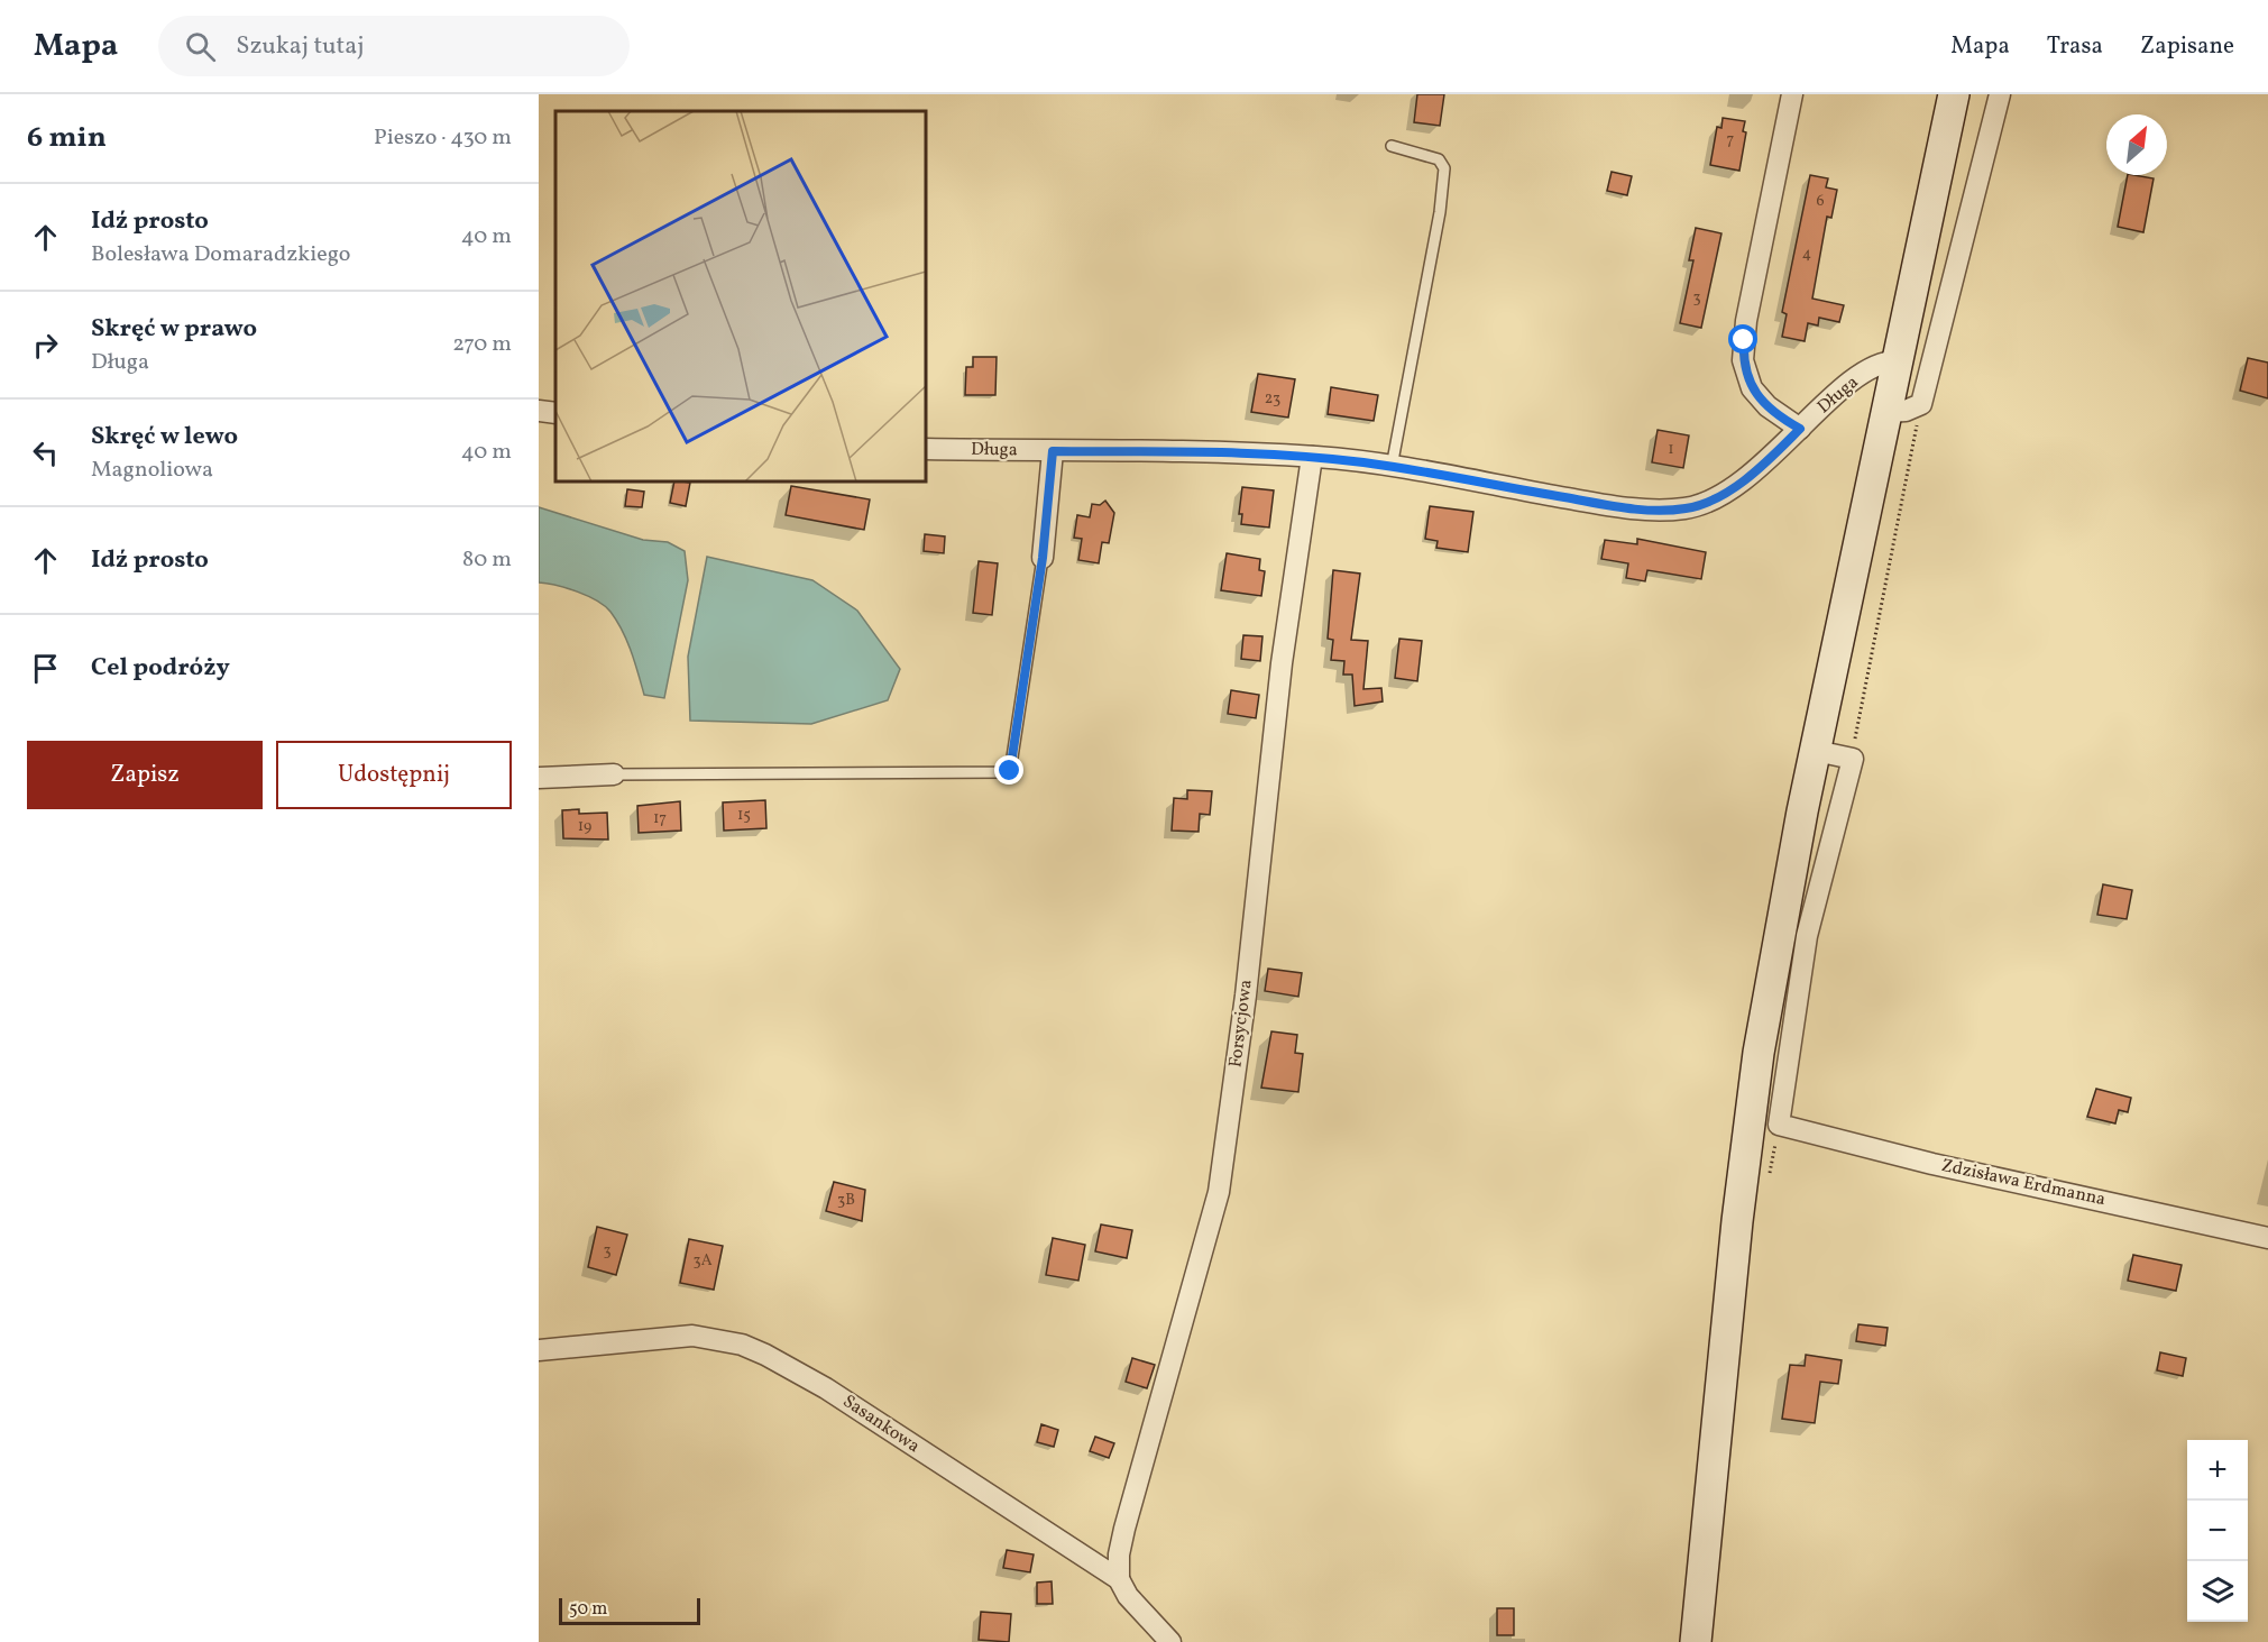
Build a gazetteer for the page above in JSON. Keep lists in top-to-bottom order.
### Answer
{
  "streets": {
    "street": [
      "Długa",
      "Forsycjowa",
      "Zdzisława Erdmanna",
      "Sasankowa"
    ]
  },
  "crossings": [
    ["Długa", "Forsycjowa"],
    ["Forsycjowa", "Sasankowa"]
  ],
  "house_numbers": [
    "7",
    "6",
    "4",
    "3",
    "23",
    "1",
    "15",
    "17",
    "19",
    "3B",
    "3",
    "3A"
  ],
  "scale_bar": "50 m",
  "north": "top right",
  "page": {
    "header": "Mapa",
    "search": "Szukaj tutaj",
    "nav": ["Mapa", "Trasa", "Zapisane"],
    "heading": ["6 min", "Pieszo · 430 m"],
    "list": [
      ["Idź prosto", "Bolesława Domaradzkiego", "40 m"],
      ["Skręć w prawo", "Długa", "270 m"],
      ["Skręć w lewo", "Magnoliowa", "40 m"],
      ["Idź prosto", "80 m"],
      "Cel podróży"
    ],
    "buttons": ["Zapisz", "Udostępnij"],
    "map_buttons": ["+", "−"],
    "scale": "50 m"
  }
}
